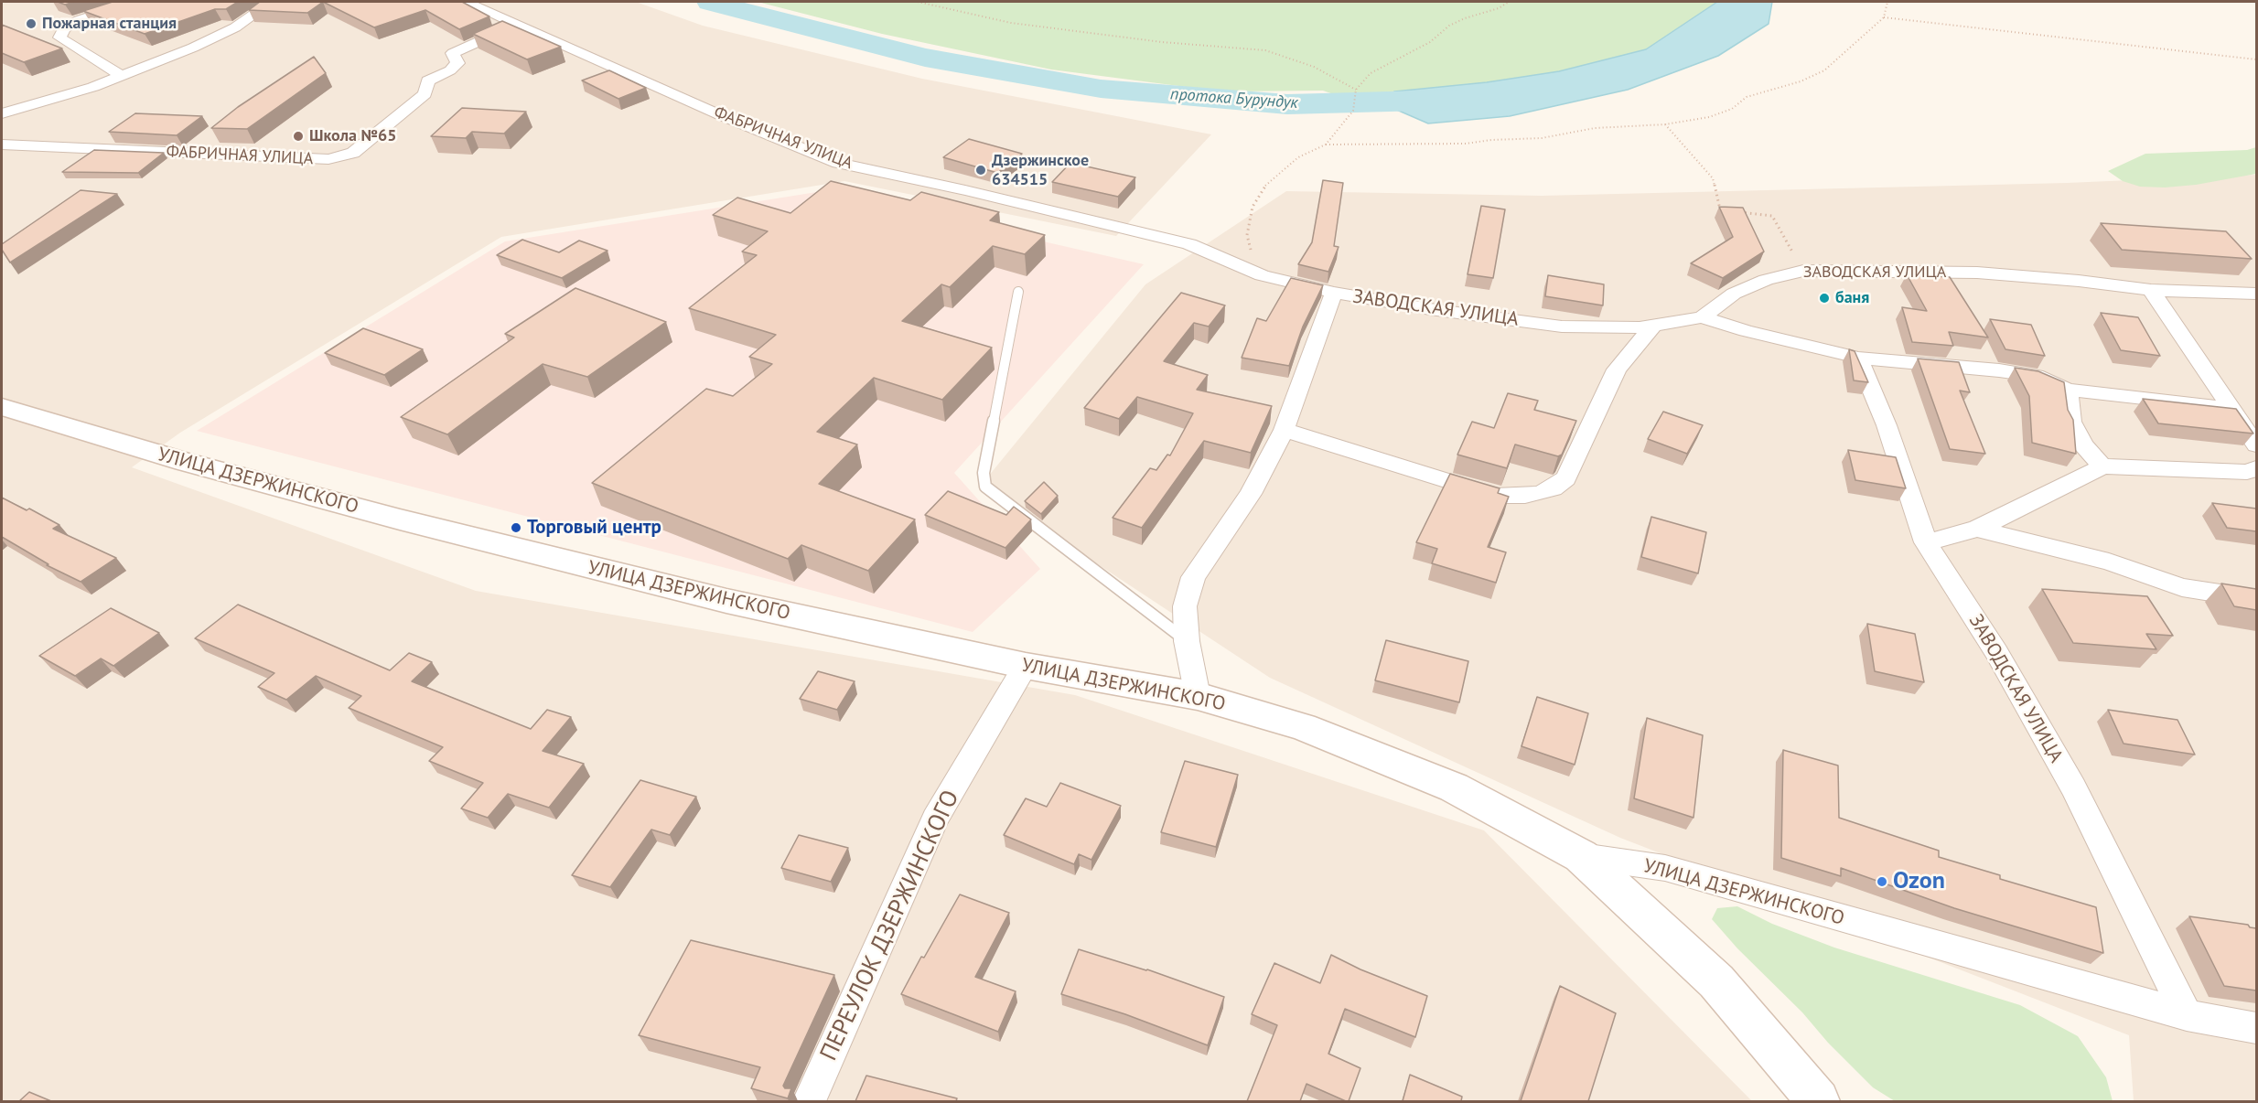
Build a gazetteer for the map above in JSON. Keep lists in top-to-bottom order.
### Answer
{
  "streets": {
    "street": [
      "ФАБРИЧНАЯ УЛИЦА",
      "ЗАВОДСКАЯ УЛИЦА",
      "УЛИЦА ДЗЕРЖИНСКОГО",
      "ПЕРЕУЛОК ДЗЕРЖИНСКОГО"
    ]
  },
  "crossings": [
    ["ФАБРИЧНАЯ УЛИЦА", "ЗАВОДСКАЯ УЛИЦА"],
    ["ЗАВОДСКАЯ УЛИЦА", "УЛИЦА ДЗЕРЖИНСКОГО"],
    ["УЛИЦА ДЗЕРЖИНСКОГО", "ПЕРЕУЛОК ДЗЕРЖИНСКОГО"]
  ],
  "water": ["протока Бурундук"],
  "places": [
    "Пожарная станция",
    "Школа №65",
    "Дзержинское 634515",
    "баня",
    "Торговый центр",
    "Ozon"
  ]
}
